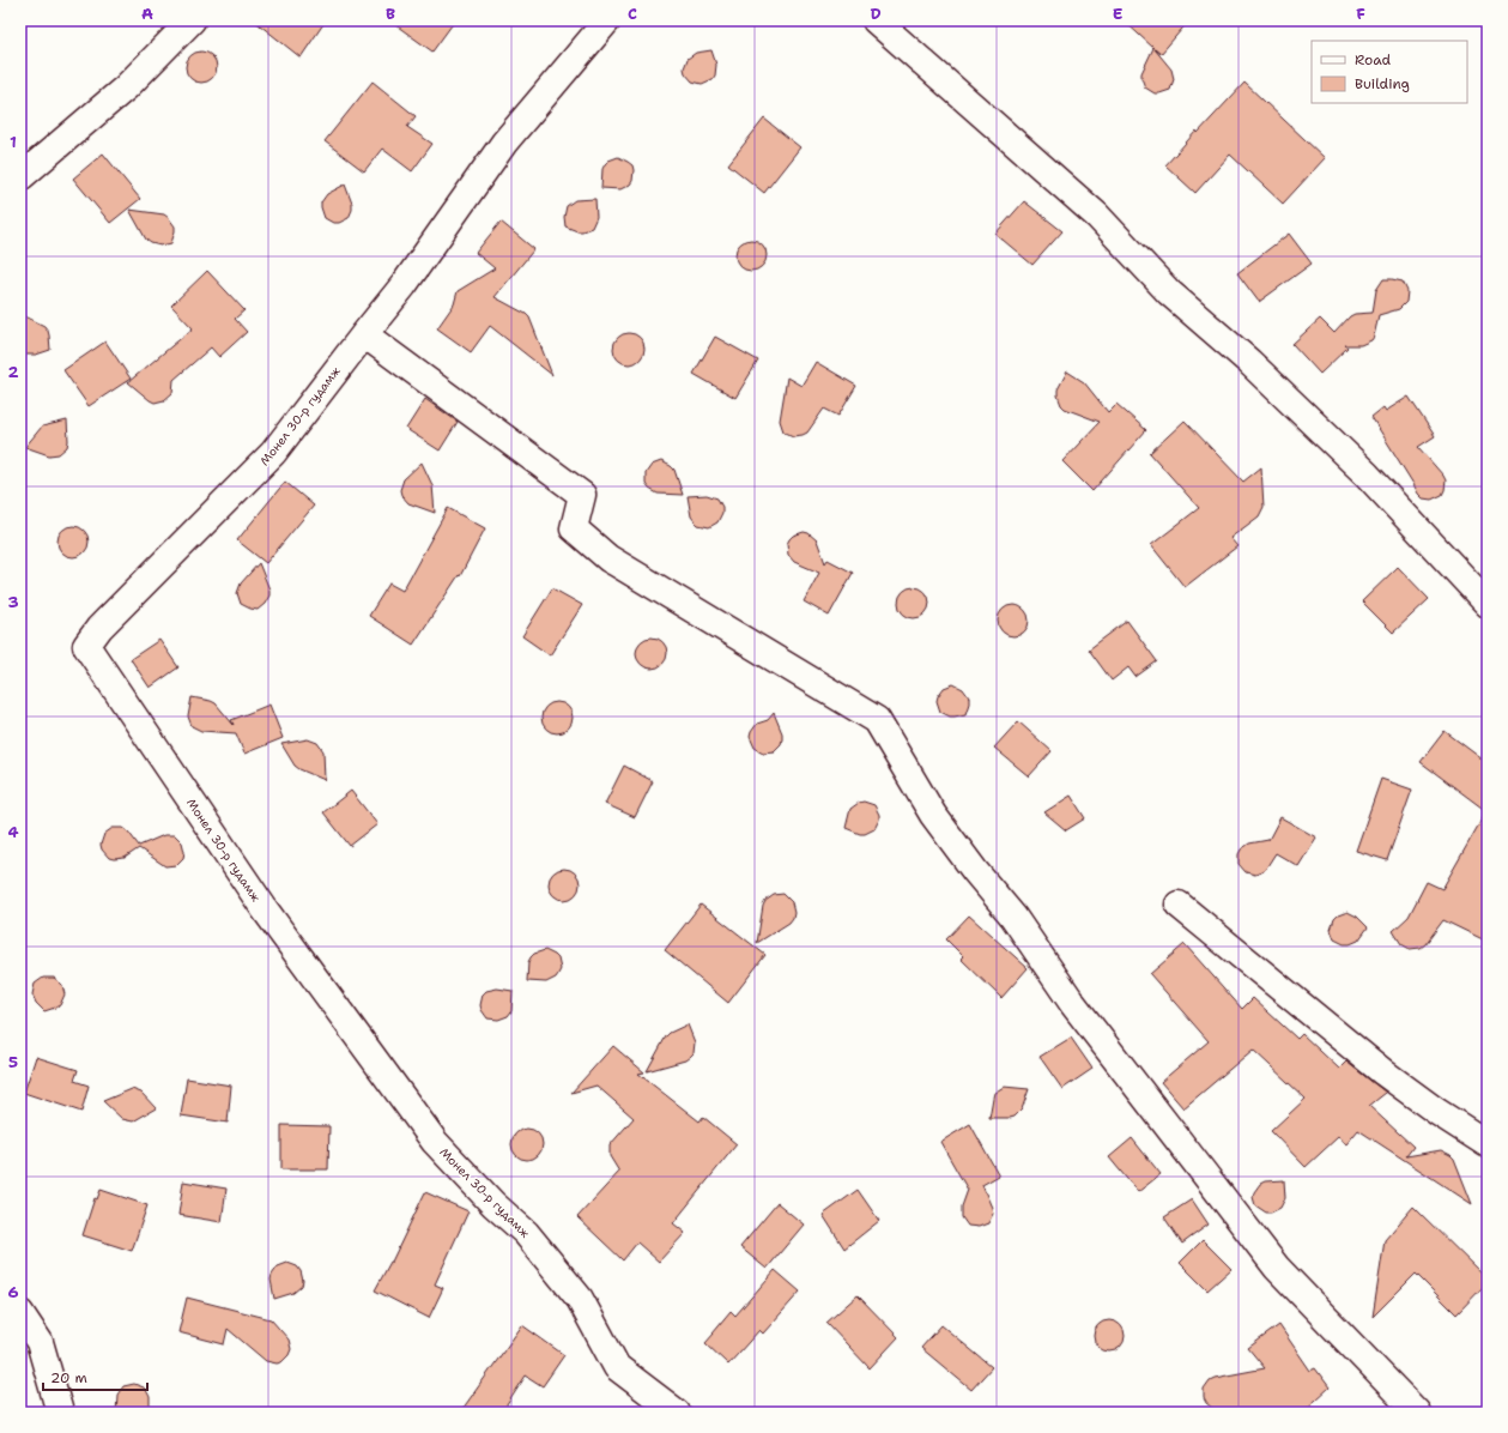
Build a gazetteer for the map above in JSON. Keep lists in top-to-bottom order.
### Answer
{
  "streets": {
    "street": ["Монел 30-р гудамж"]
  },
  "legend": ["Road", "Building"],
  "scale_bar": "20 m",
  "grid": {
    "columns": [
      "A",
      "B",
      "C",
      "D",
      "E",
      "F"
    ],
    "rows": [
      "1",
      "2",
      "3",
      "4",
      "5",
      "6"
    ]
  }
}
